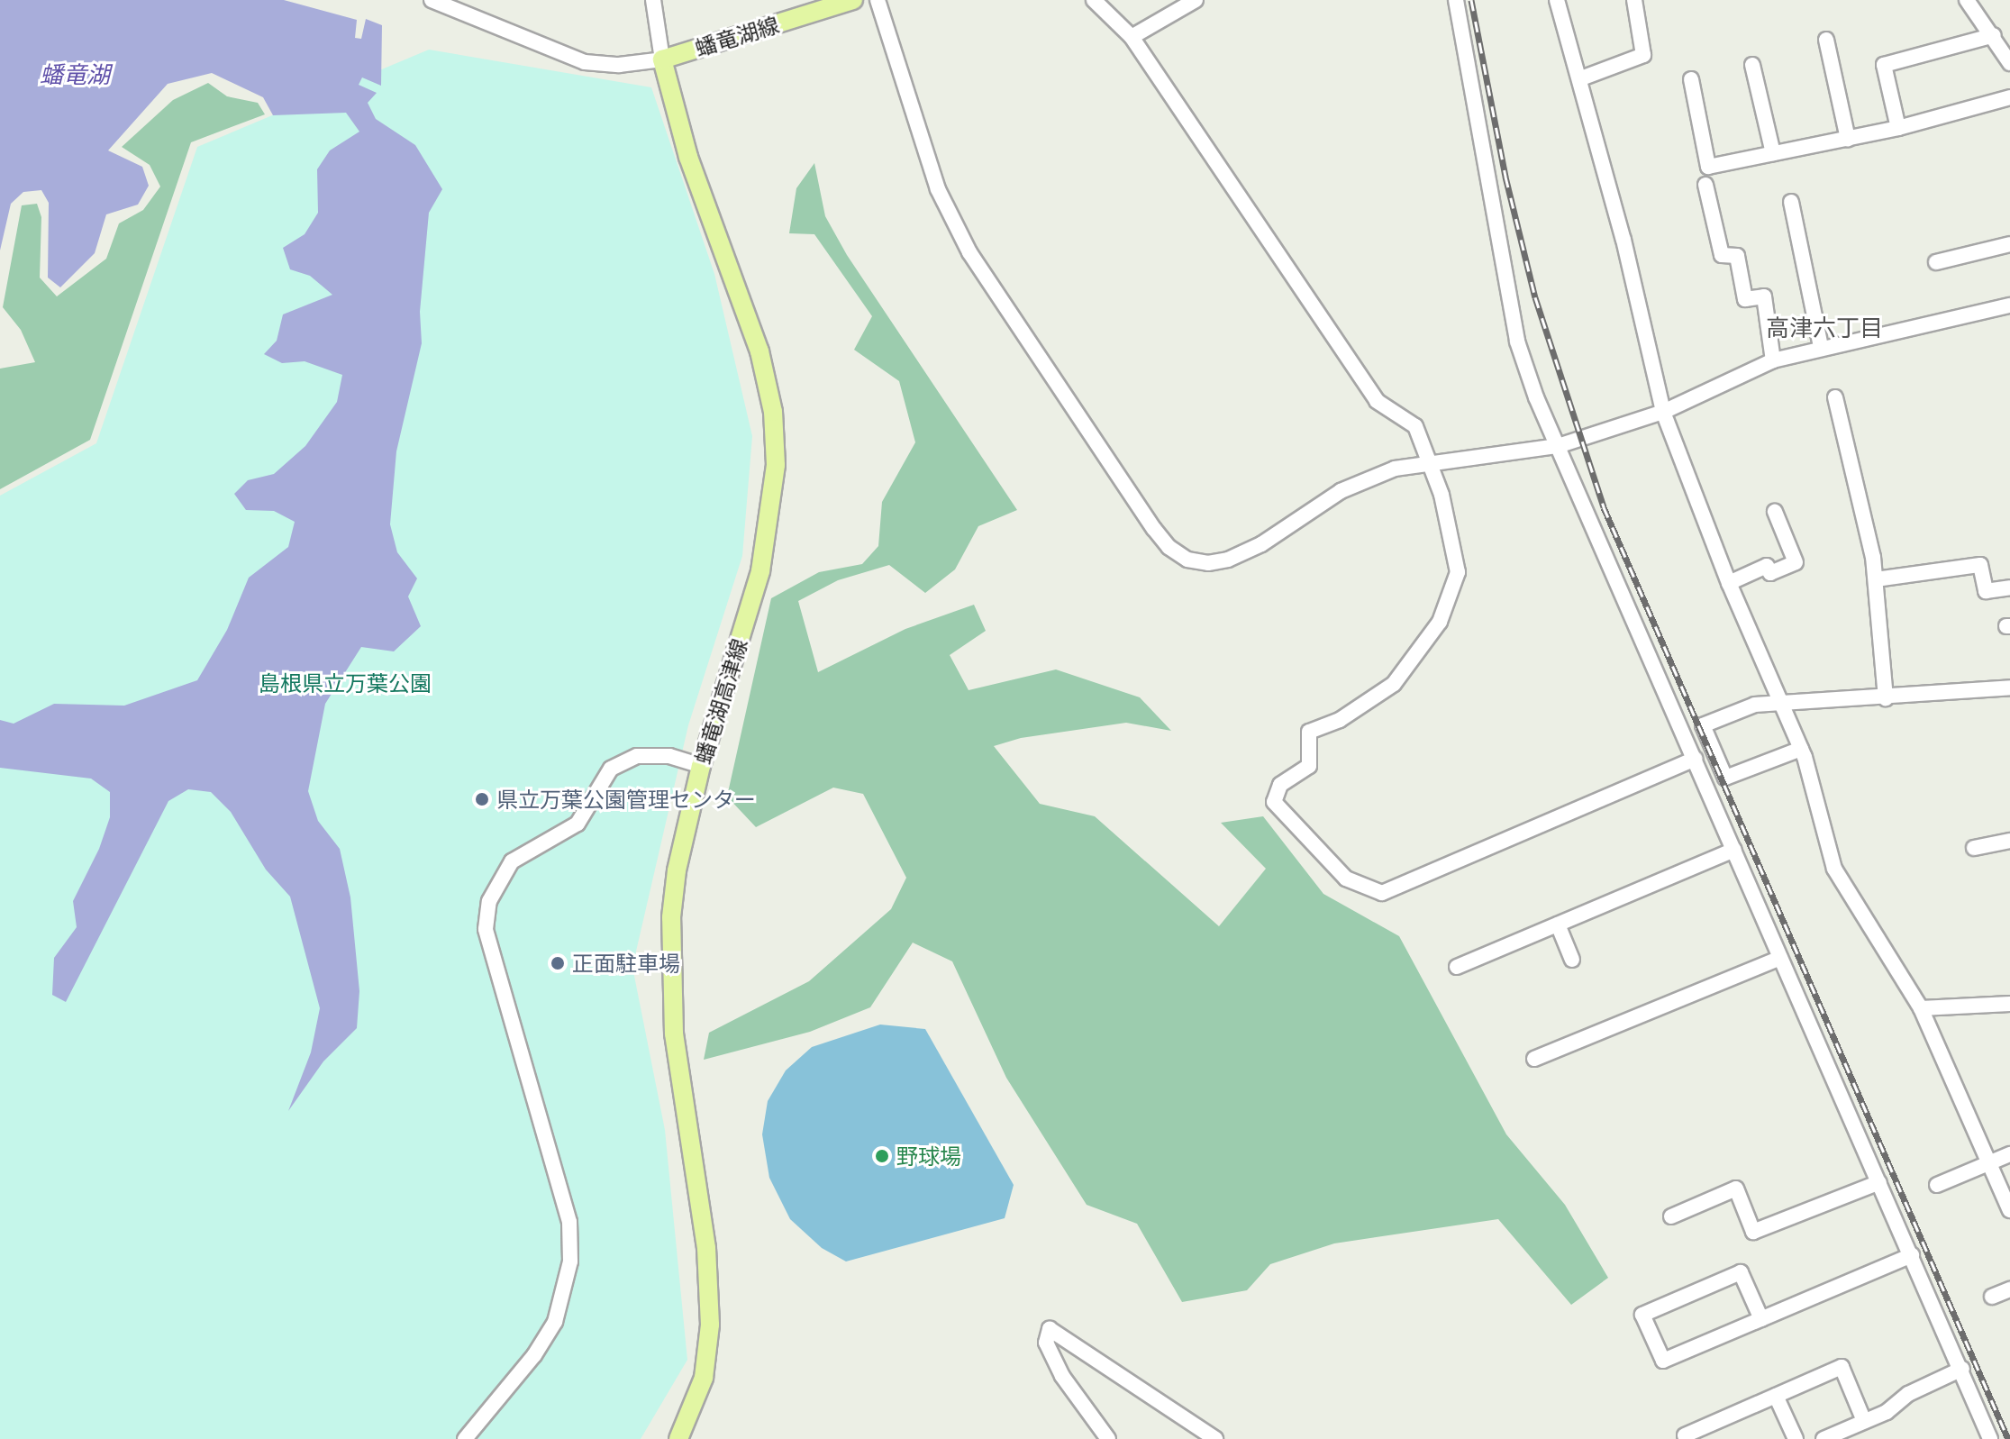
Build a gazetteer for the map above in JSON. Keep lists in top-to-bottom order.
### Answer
{
  "streets": {
    "main road": ["蟠竜湖線", "蟠竜湖高津線"]
  },
  "crossings": [
    ["蟠竜湖線", "蟠竜湖高津線"]
  ],
  "districts": ["高津六丁目"],
  "water": ["蟠竜湖"],
  "parks": ["島根県立万葉公園"],
  "places": ["県立万葉公園管理センター", "正面駐車場", "野球場"]
}
